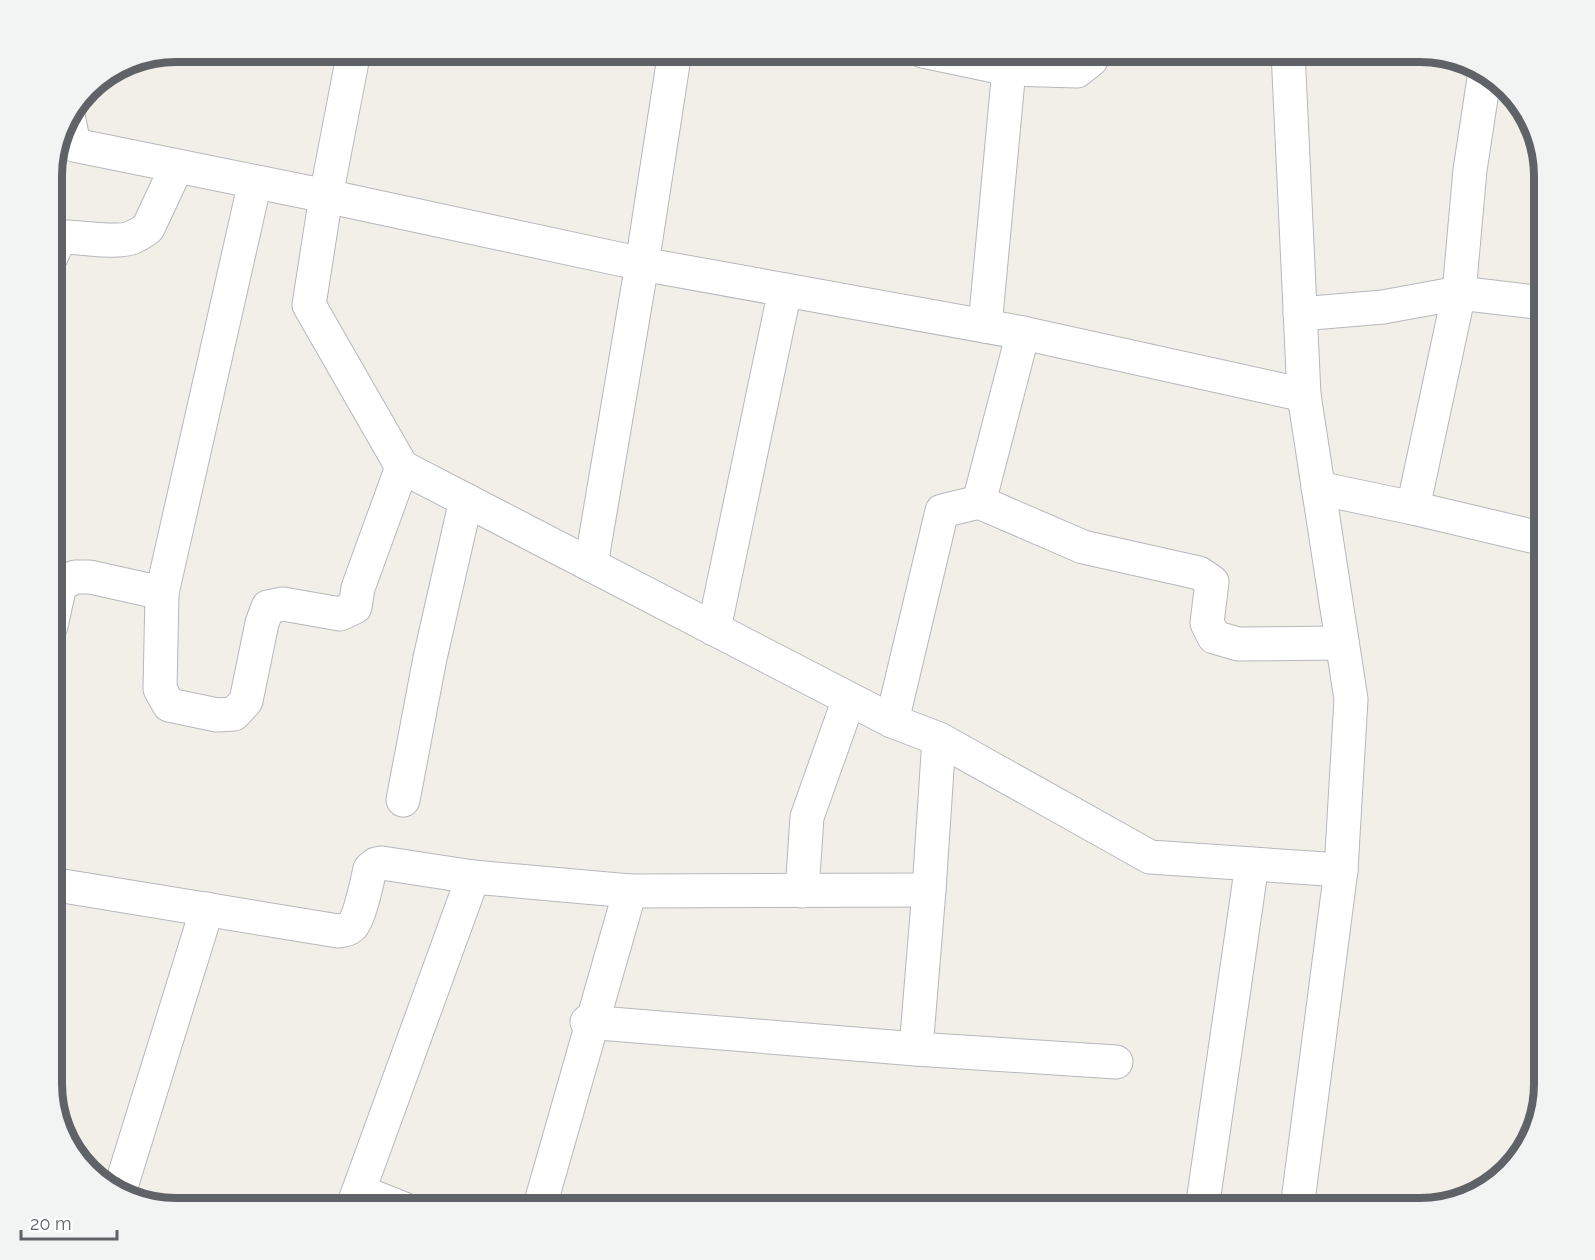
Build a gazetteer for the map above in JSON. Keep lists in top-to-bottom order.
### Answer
{
  "scale_bar": "20 m"
}
